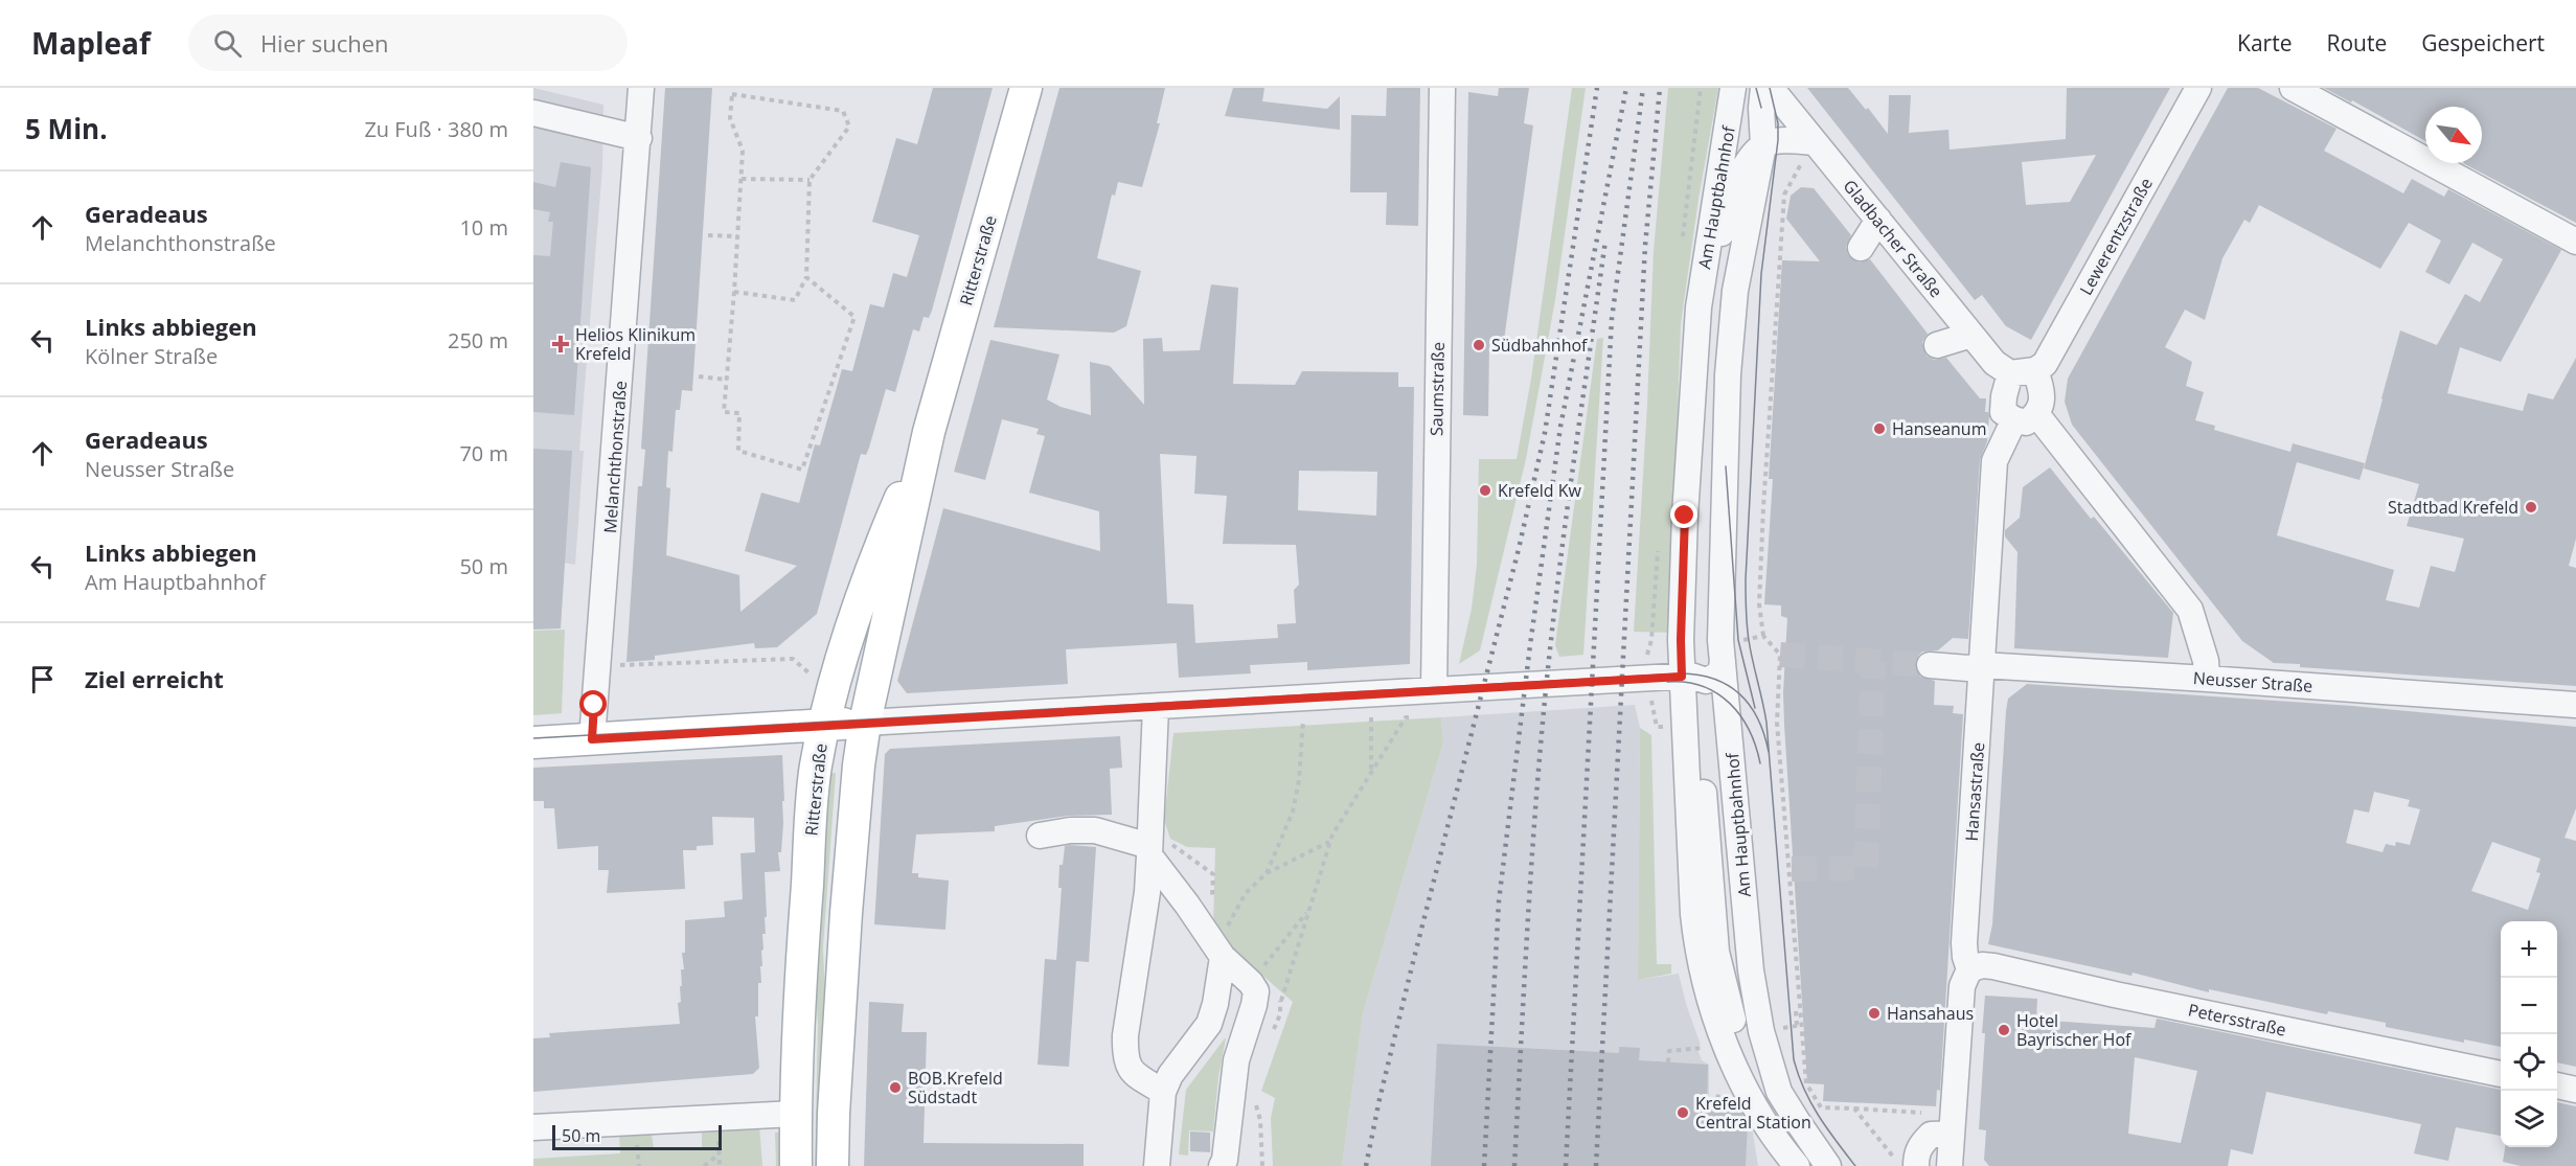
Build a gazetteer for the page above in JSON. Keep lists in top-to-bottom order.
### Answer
{
  "streets": {
    "main road": ["Ritterstraße"],
    "street": [
      "Am Hauptbahnhof",
      "Lewerentzstraße",
      "Gladbacher Straße",
      "Saumstraße",
      "Melanchthonstraße",
      "Neusser Straße",
      "Hansastraße",
      "Petersstraße"
    ]
  },
  "crossings": [
    ["Am Hauptbahnhof", "Gladbacher Straße"],
    ["Lewerentzstraße", "Gladbacher Straße"],
    ["Neusser Straße", "Hansastraße"],
    ["Hansastraße", "Petersstraße"]
  ],
  "places": {
    "health": ["Helios Klinikum Krefeld"],
    "other": [
      "Südbahnhof",
      "Hanseanum",
      "Krefeld Kw",
      "Stadtbad Krefeld",
      "Hansahaus",
      "Hotel Bayrischer Hof",
      "BOB.Krefeld Südstadt",
      "Krefeld Central Station"
    ]
  },
  "scale_bar": "50 m",
  "north": "bottom right",
  "page": {
    "header": "Mapleaf",
    "search": "Hier suchen",
    "nav": ["Karte", "Route", "Gespeichert"],
    "heading": ["5 Min.", "Zu Fuß · 380 m"],
    "list": [
      ["Geradeaus", "Melanchthonstraße", "10 m"],
      ["Links abbiegen", "Kölner Straße", "250 m"],
      ["Geradeaus", "Neusser Straße", "70 m"],
      ["Links abbiegen", "Am Hauptbahnhof", "50 m"],
      "Ziel erreicht"
    ],
    "map_buttons": ["+", "−"],
    "scale": "50 m"
  }
}
